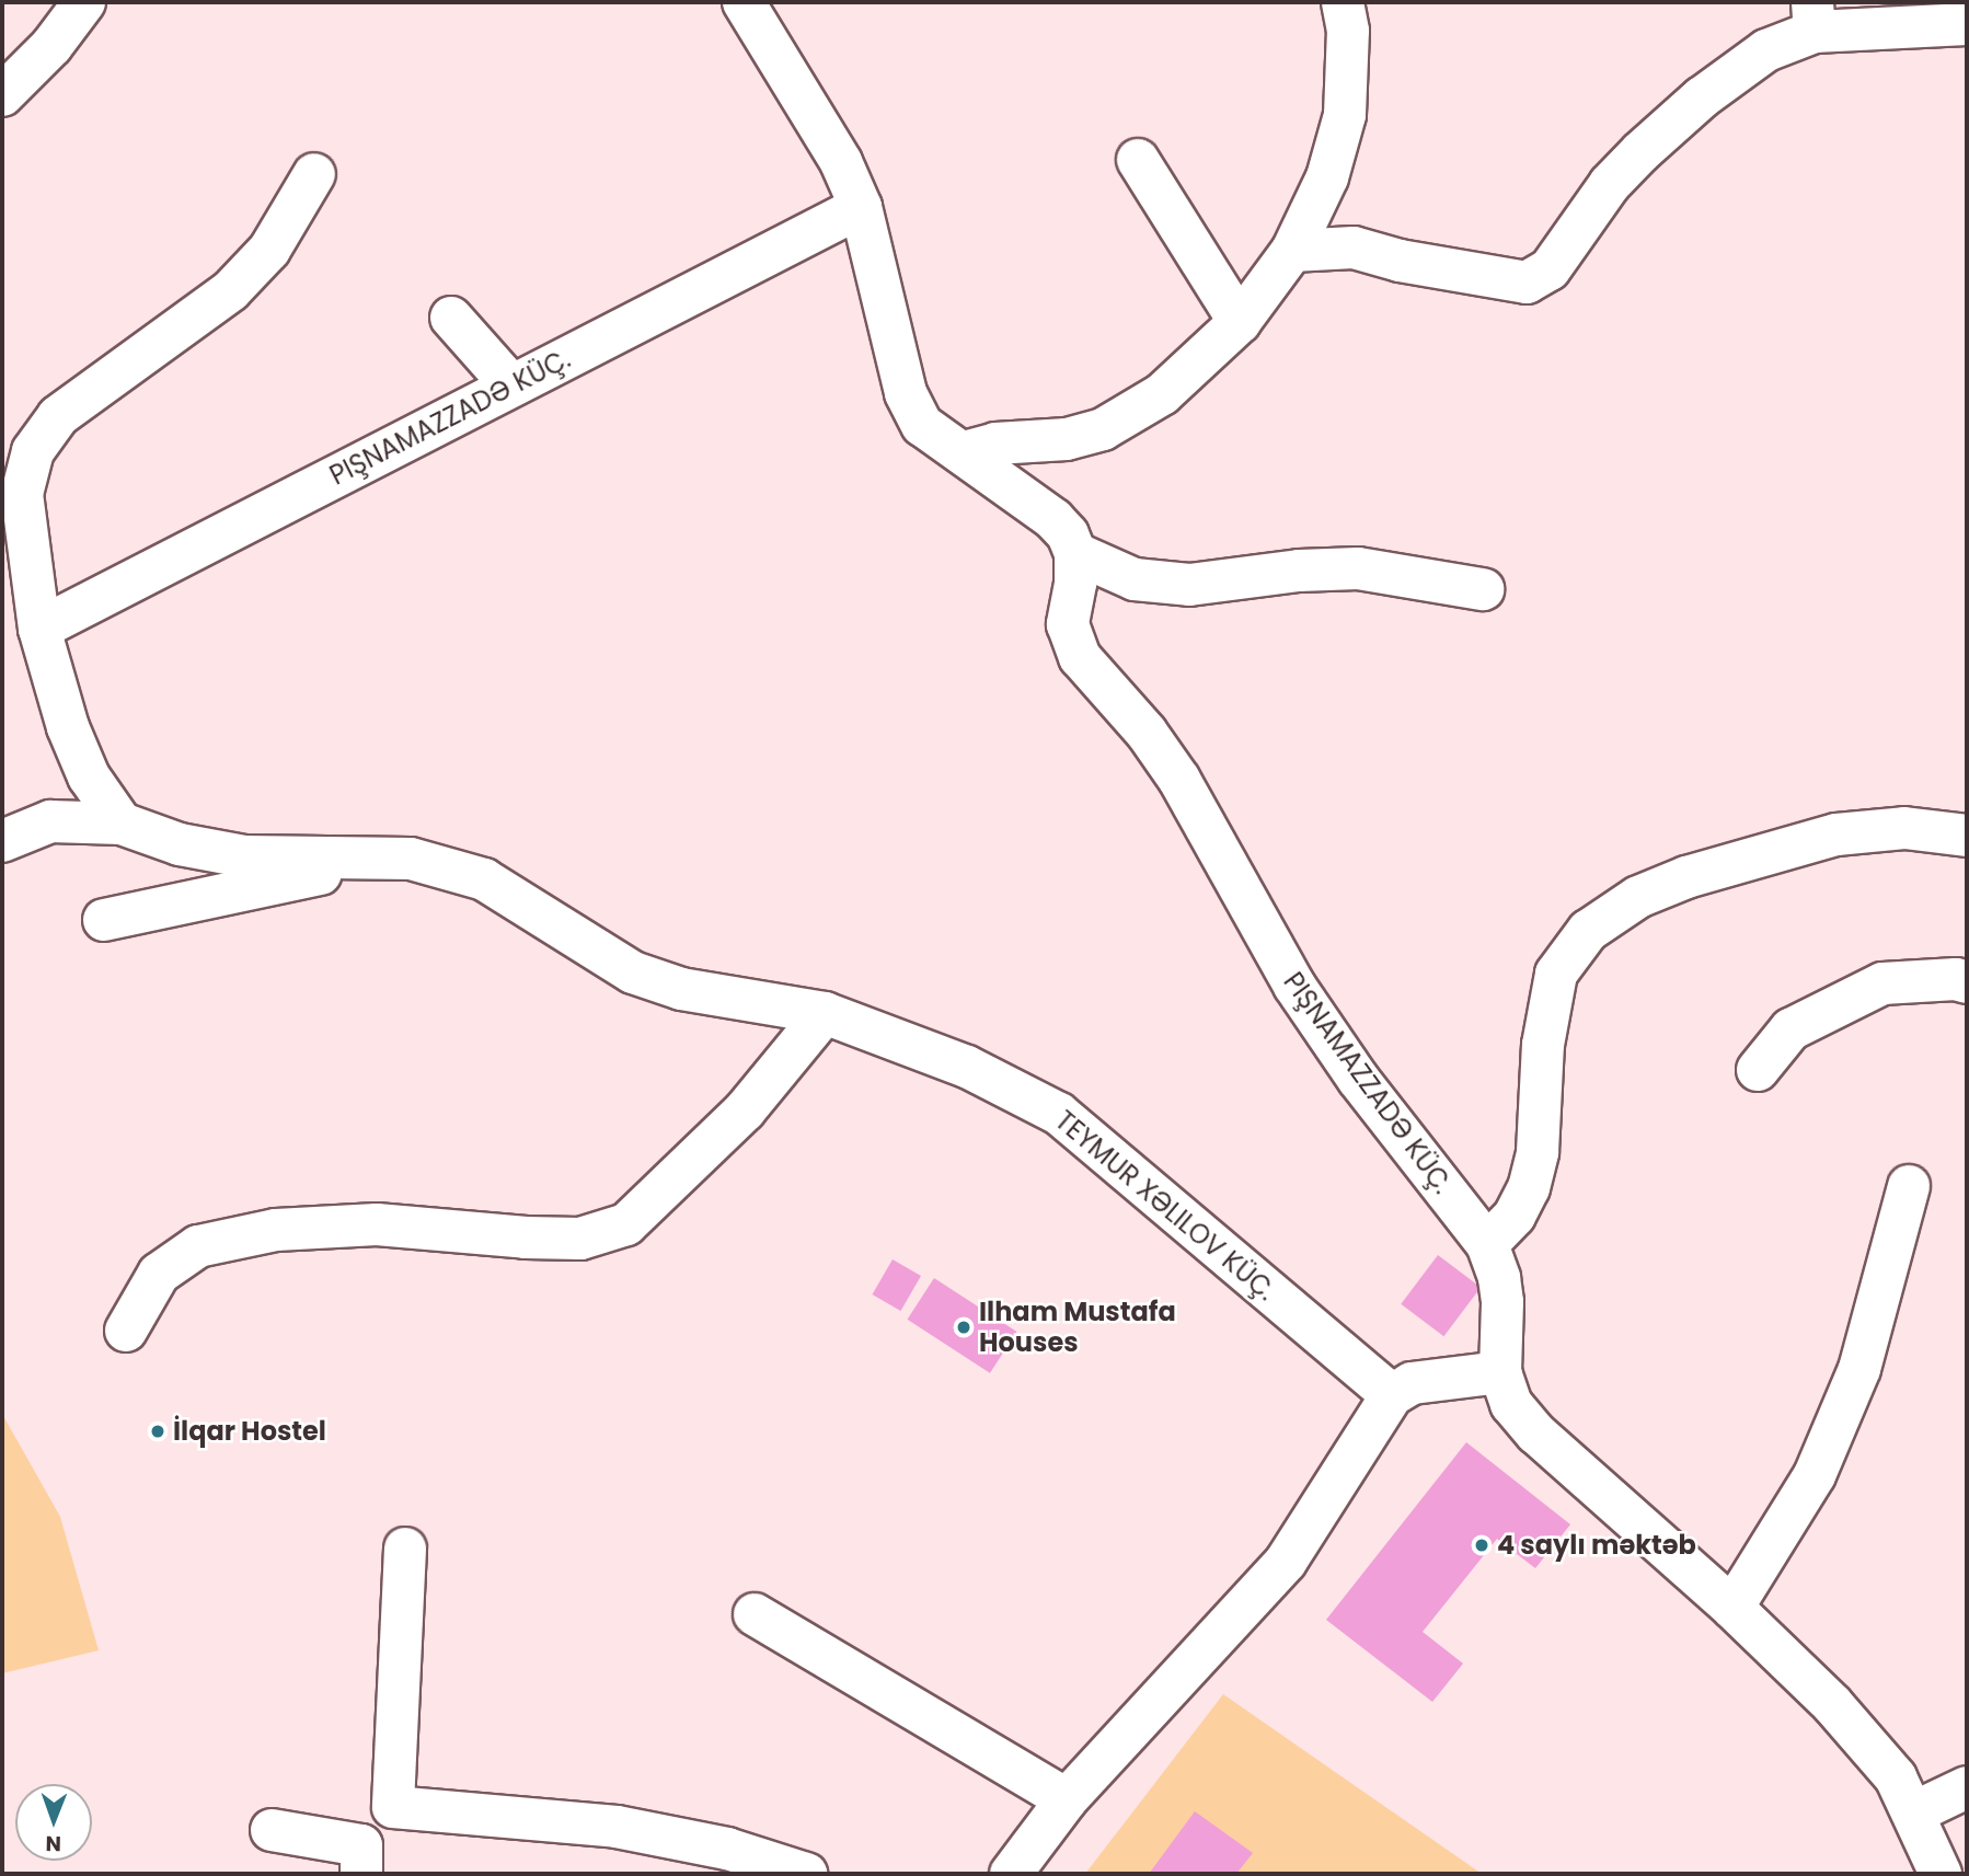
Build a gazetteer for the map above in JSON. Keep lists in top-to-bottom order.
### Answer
{
  "streets": {
    "street": ["PIŞNAMAZZADƏ KÜÇ.", "TEYMUR XƏLILOV KÜÇ."]
  },
  "places": ["Ilham Mustafa Houses", "İlqar Hostel", "4 saylı məktəb"],
  "north": "bottom"
}
